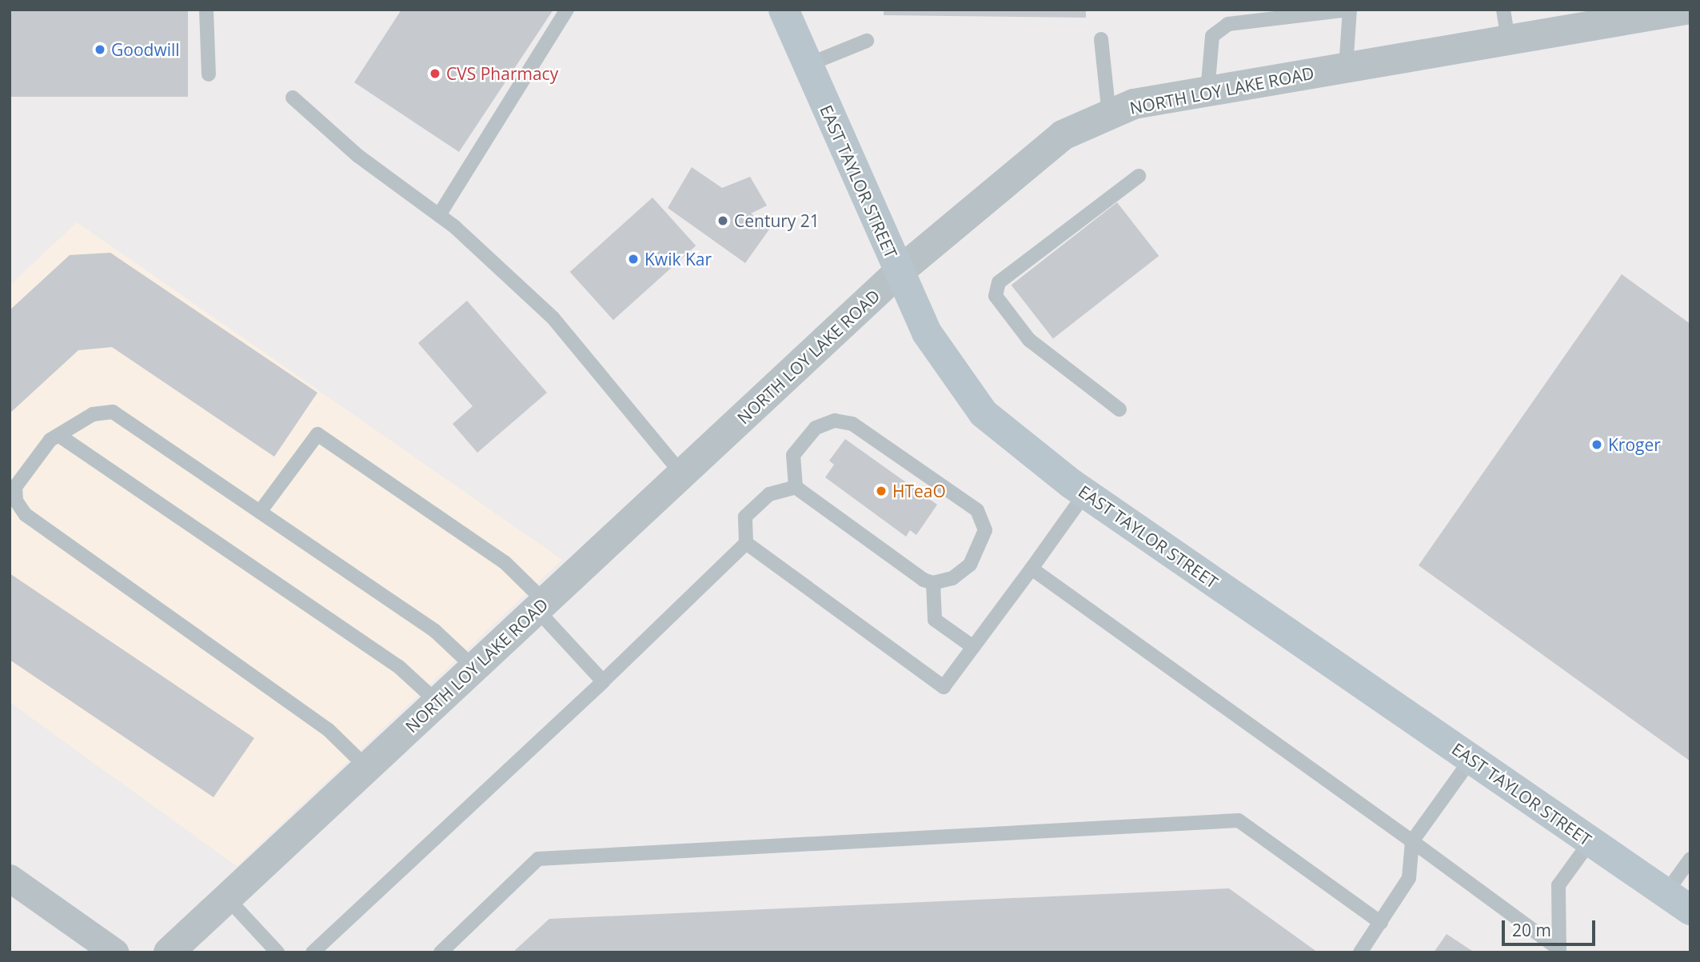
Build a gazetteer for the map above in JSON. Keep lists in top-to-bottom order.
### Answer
{
  "streets": {
    "main road": ["EAST TAYLOR STREET"],
    "street": ["NORTH LOY LAKE ROAD"]
  },
  "crossings": [
    ["NORTH LOY LAKE ROAD", "EAST TAYLOR STREET"]
  ],
  "places": [
    "Goodwill",
    "CVS Pharmacy",
    "Century 21",
    "Kwik Kar",
    "Kroger",
    "HTeaO"
  ],
  "scale_bar": "20 m"
}
